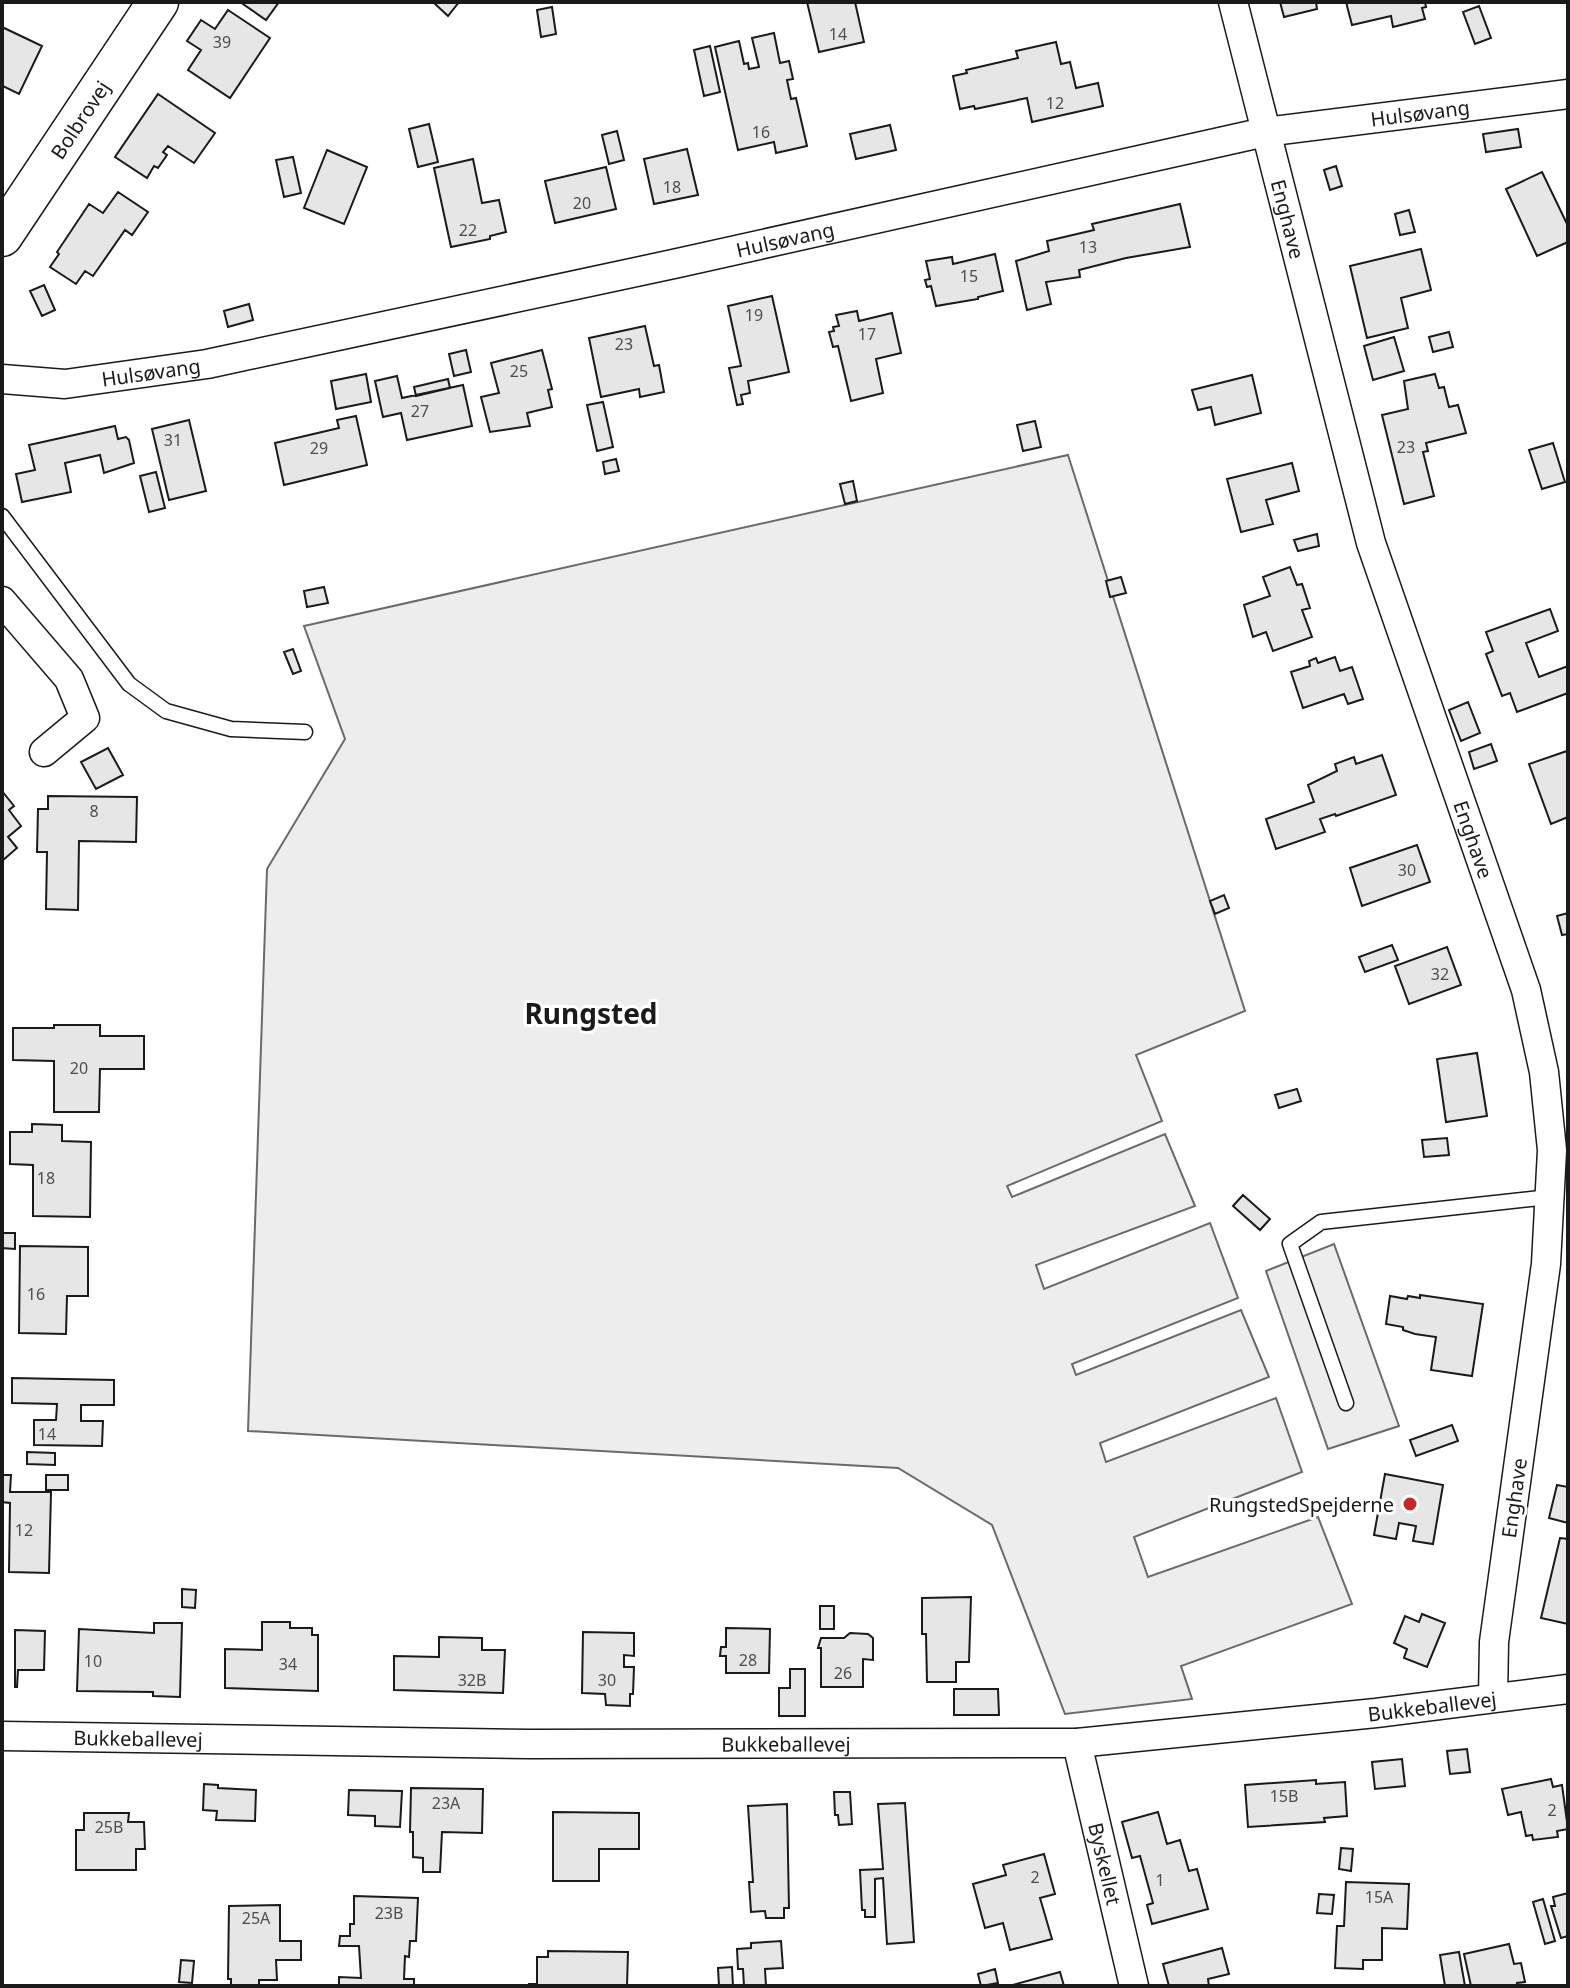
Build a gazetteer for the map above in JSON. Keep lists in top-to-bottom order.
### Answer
{
  "streets": {
    "street": [
      "Hulsøvang",
      "Bolbrovej",
      "Enghave",
      "Bukkeballevej",
      "Byskellet"
    ]
  },
  "crossings": [
    ["Hulsøvang", "Enghave"],
    ["Enghave", "Bukkeballevej"],
    ["Bukkeballevej", "Byskellet"]
  ],
  "districts": ["Rungsted"],
  "places": ["RungstedSpejderne"],
  "house_numbers": [
    "14",
    "39",
    "12",
    "16",
    "18",
    "20",
    "22",
    "13",
    "15",
    "19",
    "17",
    "23",
    "25",
    "27",
    "31",
    "23",
    "29",
    "8",
    "30",
    "32",
    "20",
    "18",
    "16",
    "14",
    "12",
    "28",
    "10",
    "34",
    "26",
    "32B",
    "30",
    "15B",
    "23A",
    "2",
    "25B",
    "2",
    "1",
    "15A",
    "23B",
    "25A"
  ]
}
